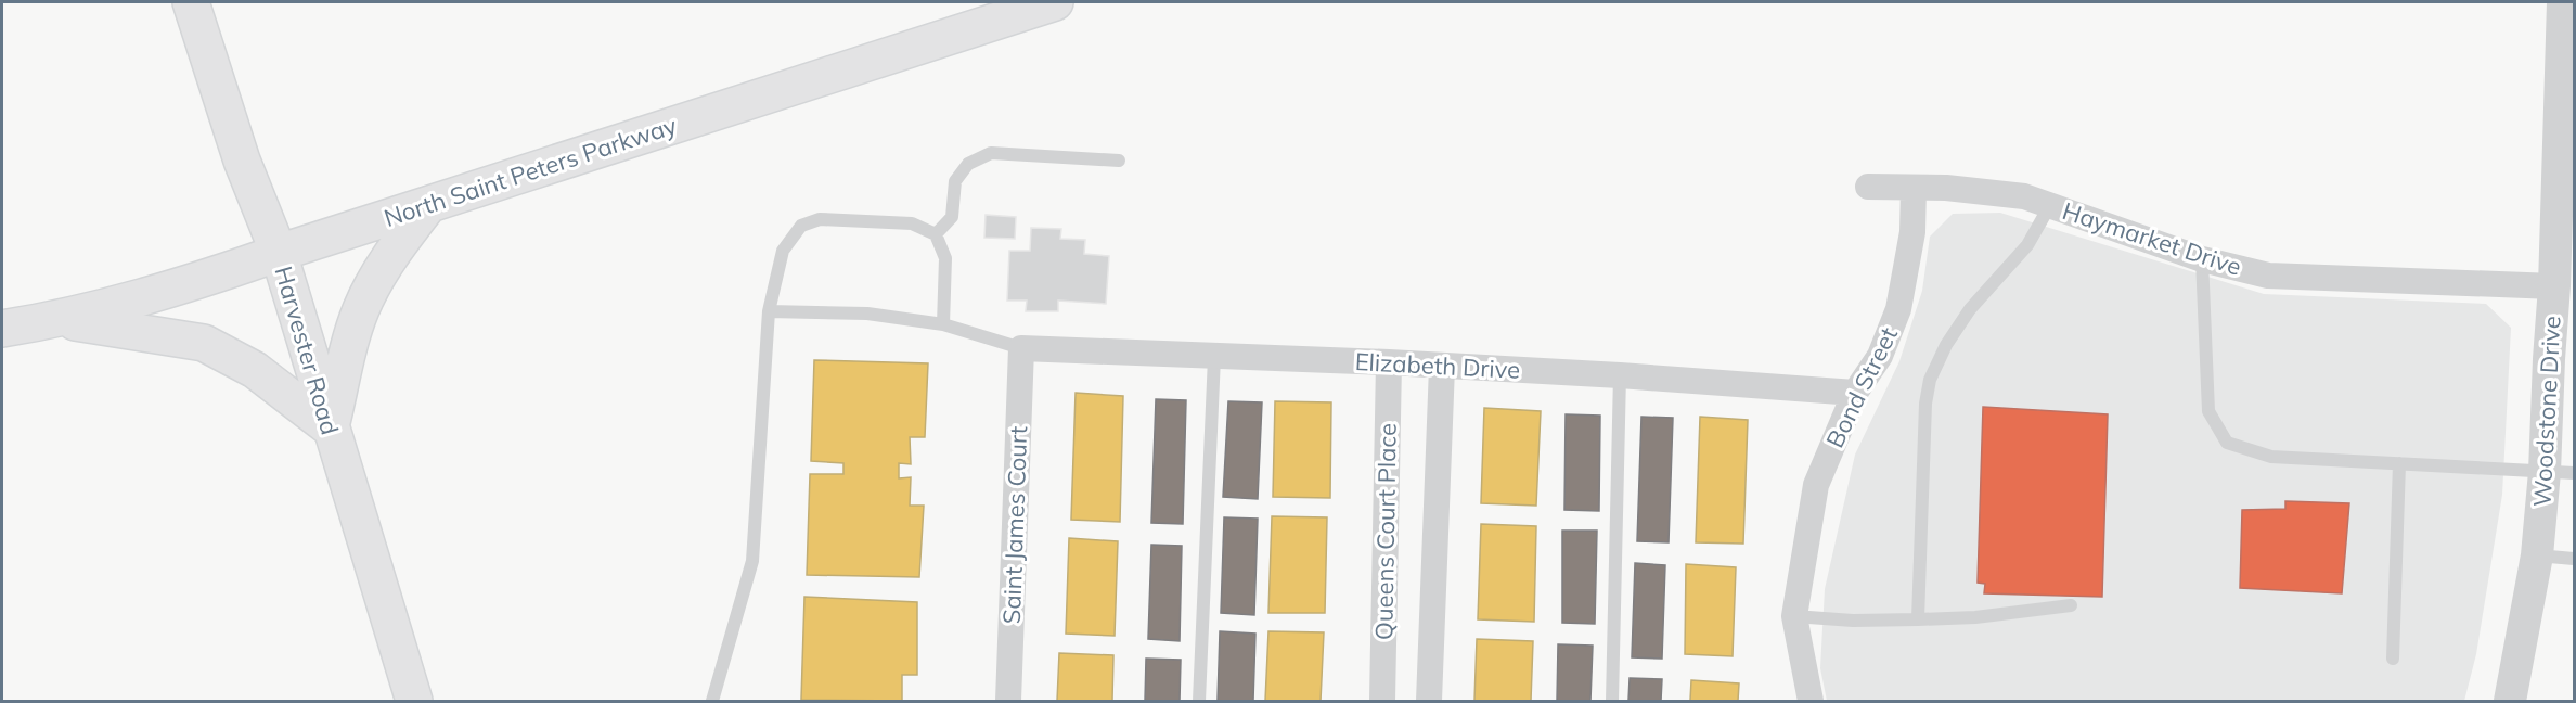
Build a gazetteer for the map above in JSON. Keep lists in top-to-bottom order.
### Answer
{
  "streets": {
    "main road": ["North Saint Peters Parkway", "Harvester Road"],
    "street": [
      "Haymarket Drive",
      "Elizabeth Drive",
      "Bond Street",
      "Woodstone Drive",
      "Saint James Court",
      "Queens Court Place"
    ]
  },
  "crossings": [
    ["North Saint Peters Parkway", "Harvester Road"],
    ["Haymarket Drive", "Bond Street"],
    ["Haymarket Drive", "Woodstone Drive"],
    ["Elizabeth Drive", "Bond Street"],
    ["Elizabeth Drive", "Saint James Court"],
    ["Elizabeth Drive", "Queens Court Place"]
  ]
}
